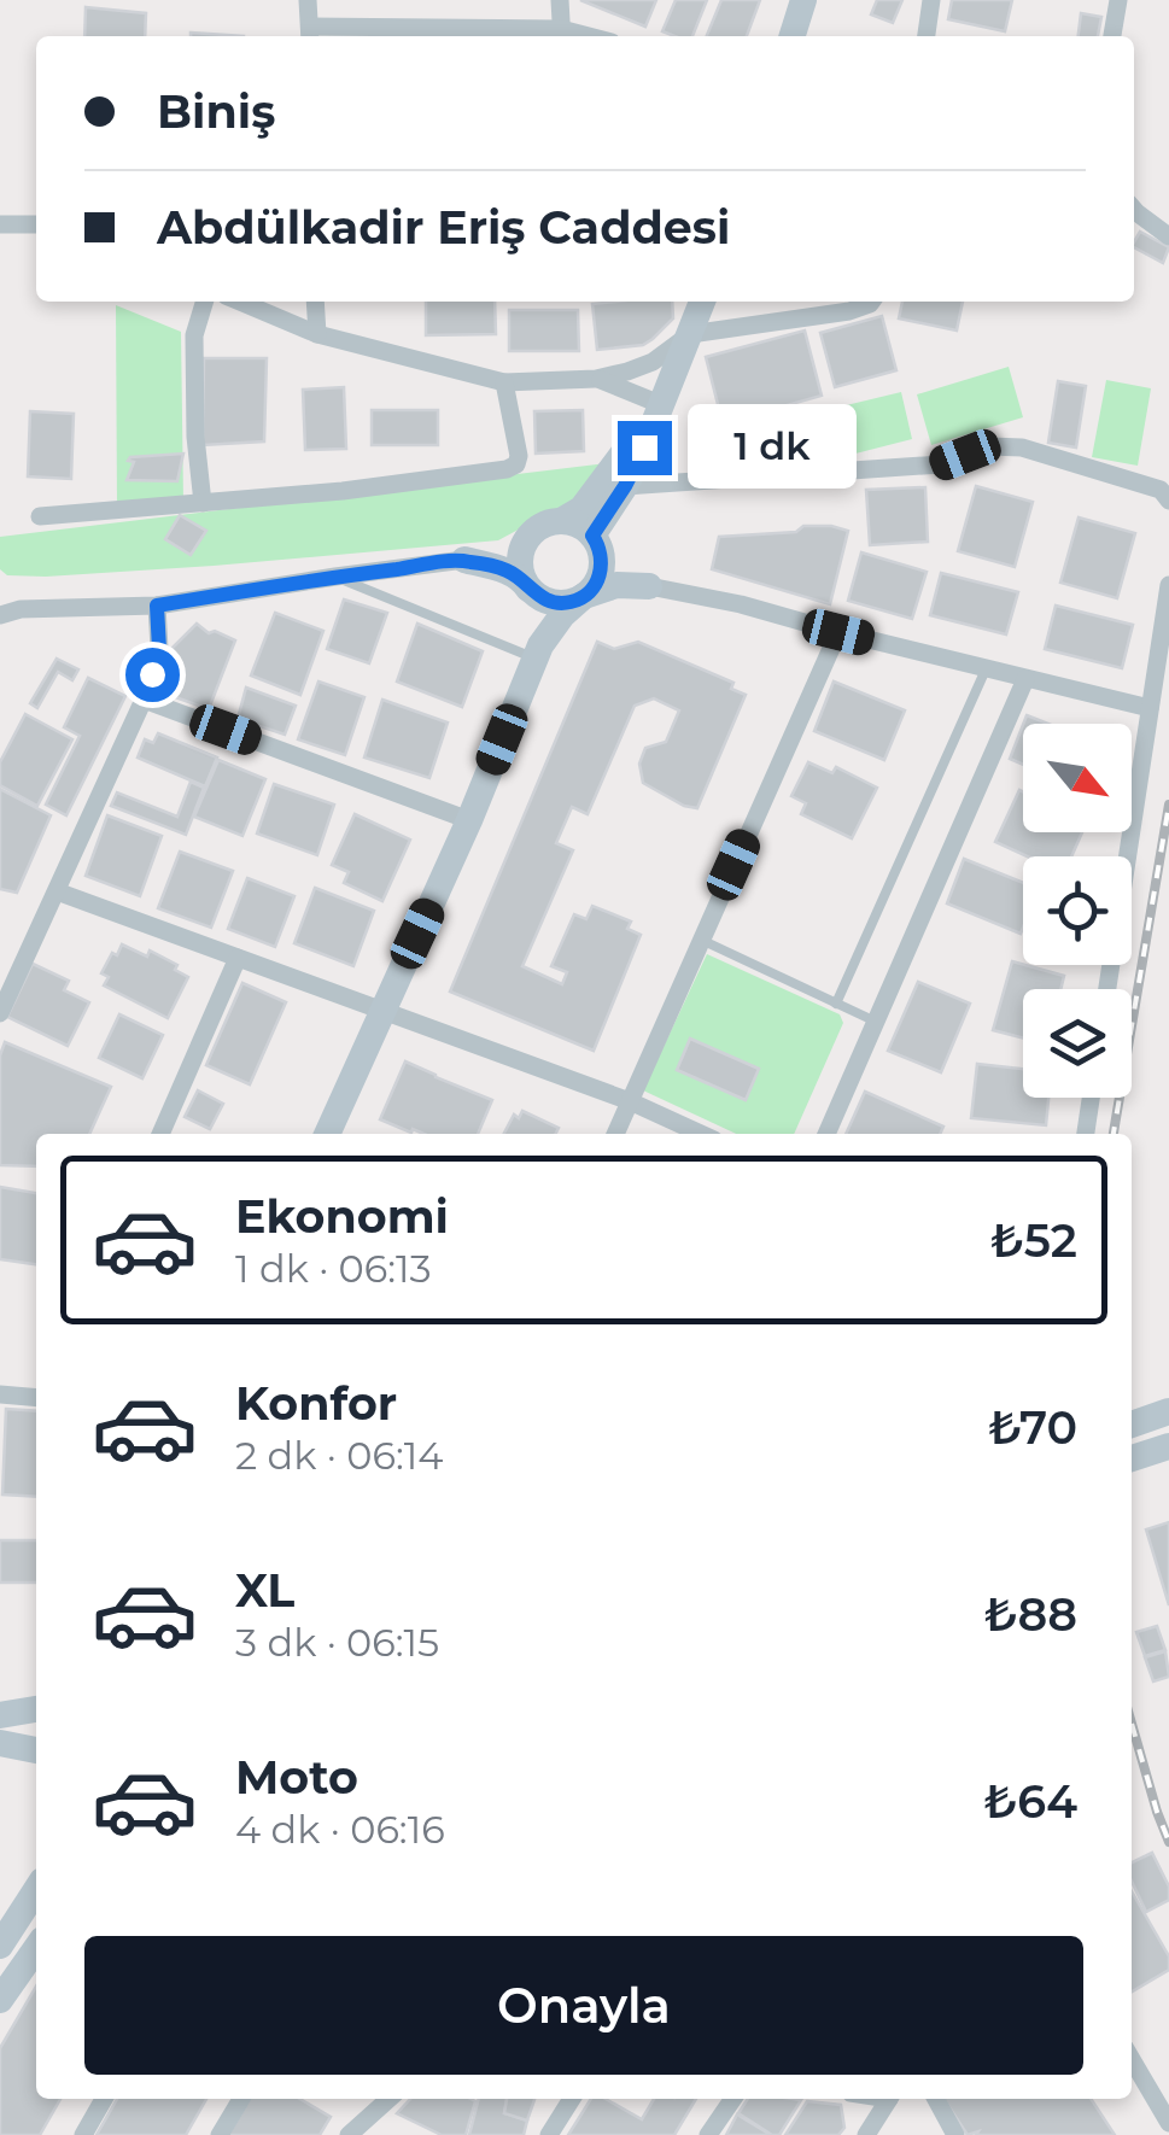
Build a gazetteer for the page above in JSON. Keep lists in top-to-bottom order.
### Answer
{
  "north": "bottom right",
  "page": {
    "banner": ["Biniş", "Abdülkadir Eriş Caddesi"],
    "bubble": "1 dk",
    "list": [
      {
        "name": "Ekonomi",
        "note": "1 dk · 06:13",
        "value": "₺52"
      },
      {
        "name": "Konfor",
        "note": "2 dk · 06:14",
        "value": "₺70"
      },
      {
        "name": "XL",
        "note": "3 dk · 06:15",
        "value": "₺88"
      },
      {
        "name": "Moto",
        "note": "4 dk · 06:16",
        "value": "₺64"
      }
    ],
    "buttons": "Onayla"
  }
}
